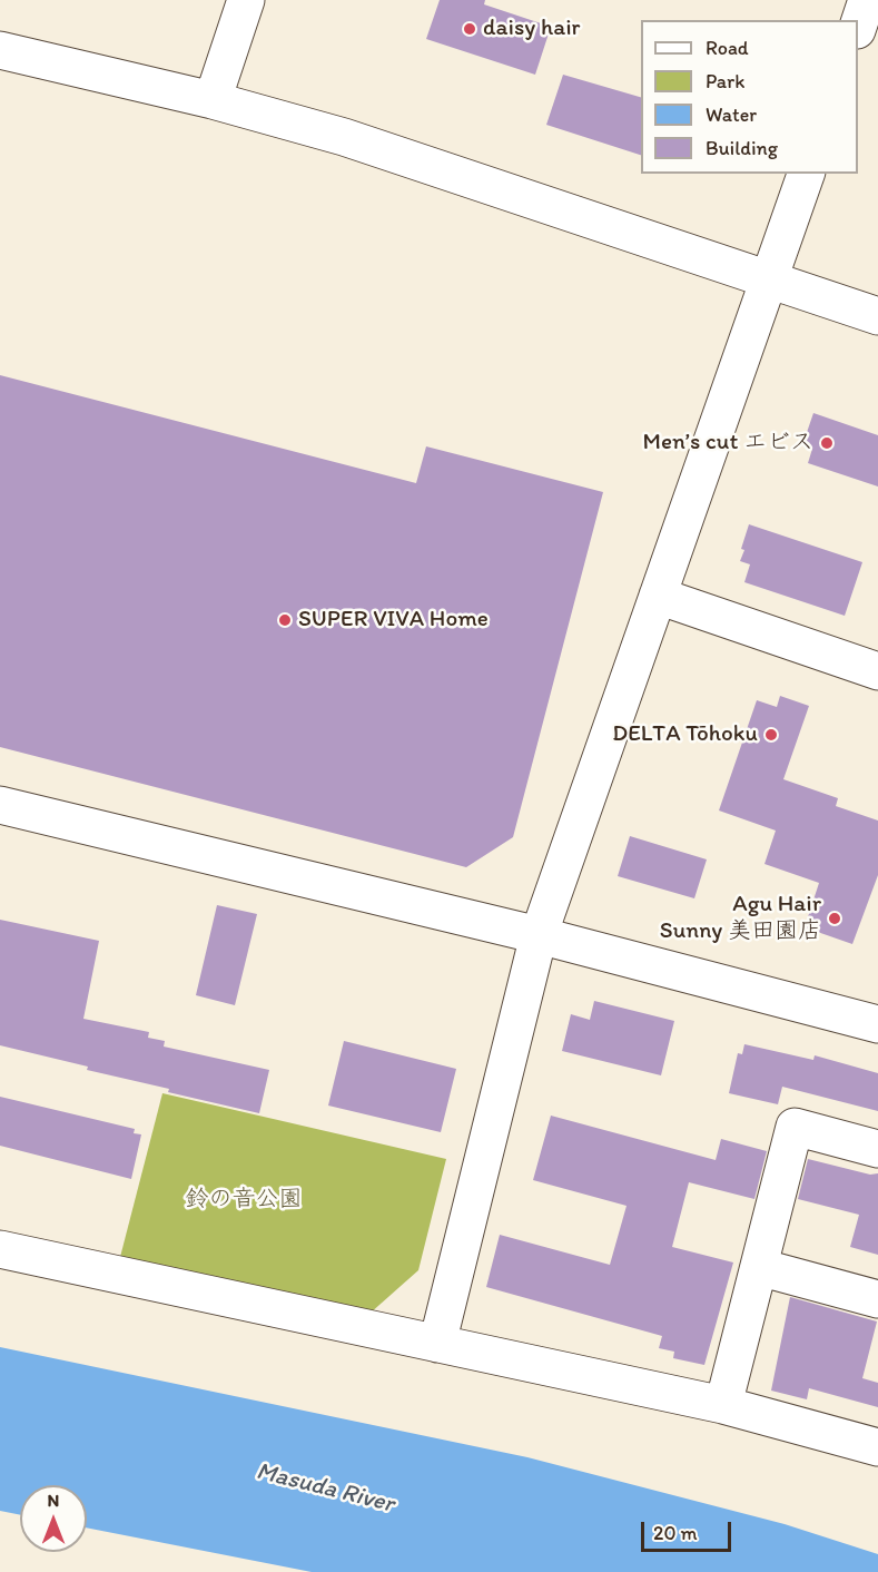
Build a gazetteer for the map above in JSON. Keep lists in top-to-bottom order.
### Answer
{
  "water": ["Masuda River"],
  "parks": ["鈴の音公園"],
  "places": [
    "daisy hair",
    "Men’s cut エビス",
    "SUPER VIVA Home",
    "DELTA Tōhoku",
    "Agu Hair Sunny 美田園店"
  ],
  "legend": [
    "Road",
    "Park",
    "Water",
    "Building"
  ],
  "scale_bar": "20 m",
  "north": "top"
}
